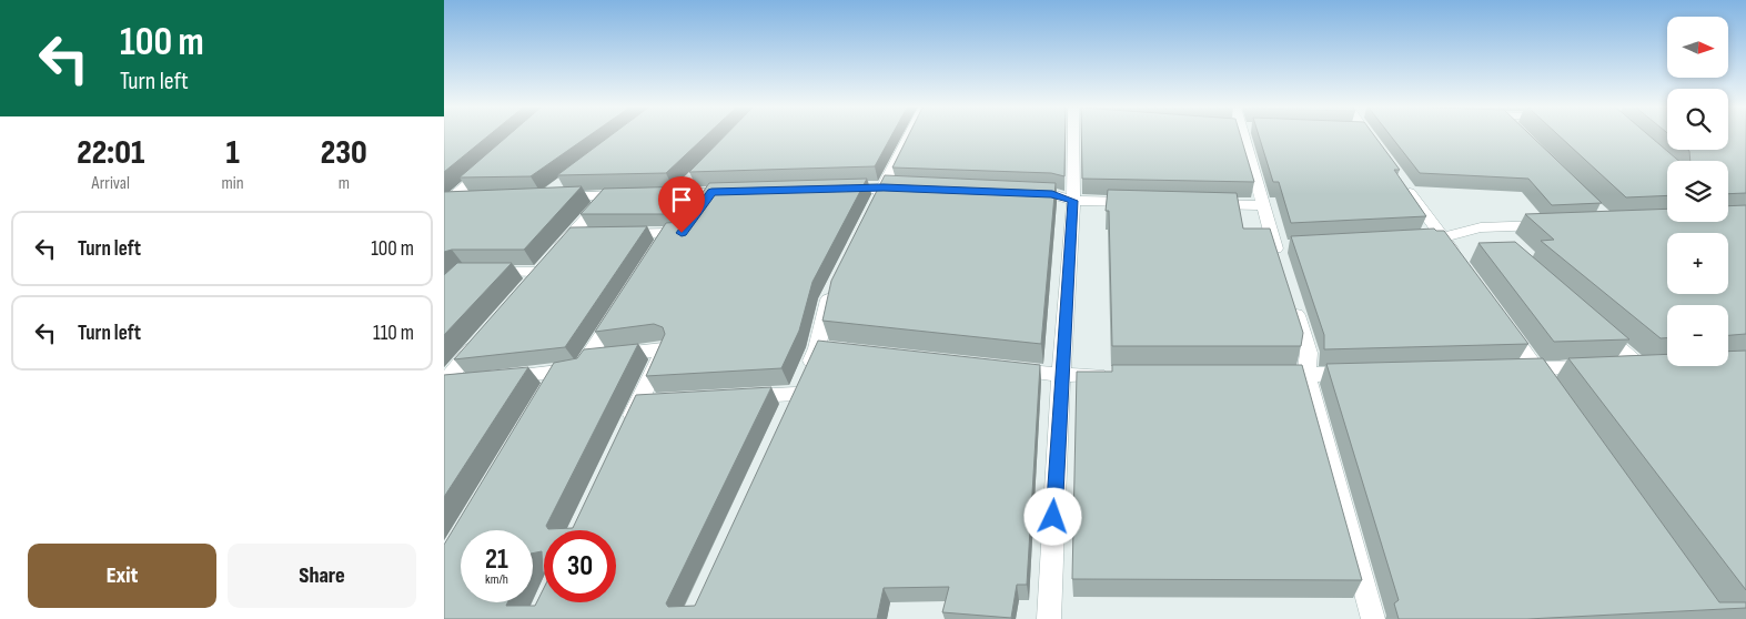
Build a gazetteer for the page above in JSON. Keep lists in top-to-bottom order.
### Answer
{
  "north": "right",
  "page": {
    "turn": ["100 m", "Turn left"],
    "map_buttons": ["+", "−"],
    "eta": [
      "22:01",
      "Arrival",
      "1",
      "min",
      "230",
      "m"
    ],
    "list": [
      {
        "name": "Turn left",
        "value": "100 m"
      },
      {
        "name": "Turn left",
        "value": "110 m"
      }
    ],
    "speed": "21 km/h",
    "limit": "30",
    "buttons": ["Exit", "Share"]
  }
}
